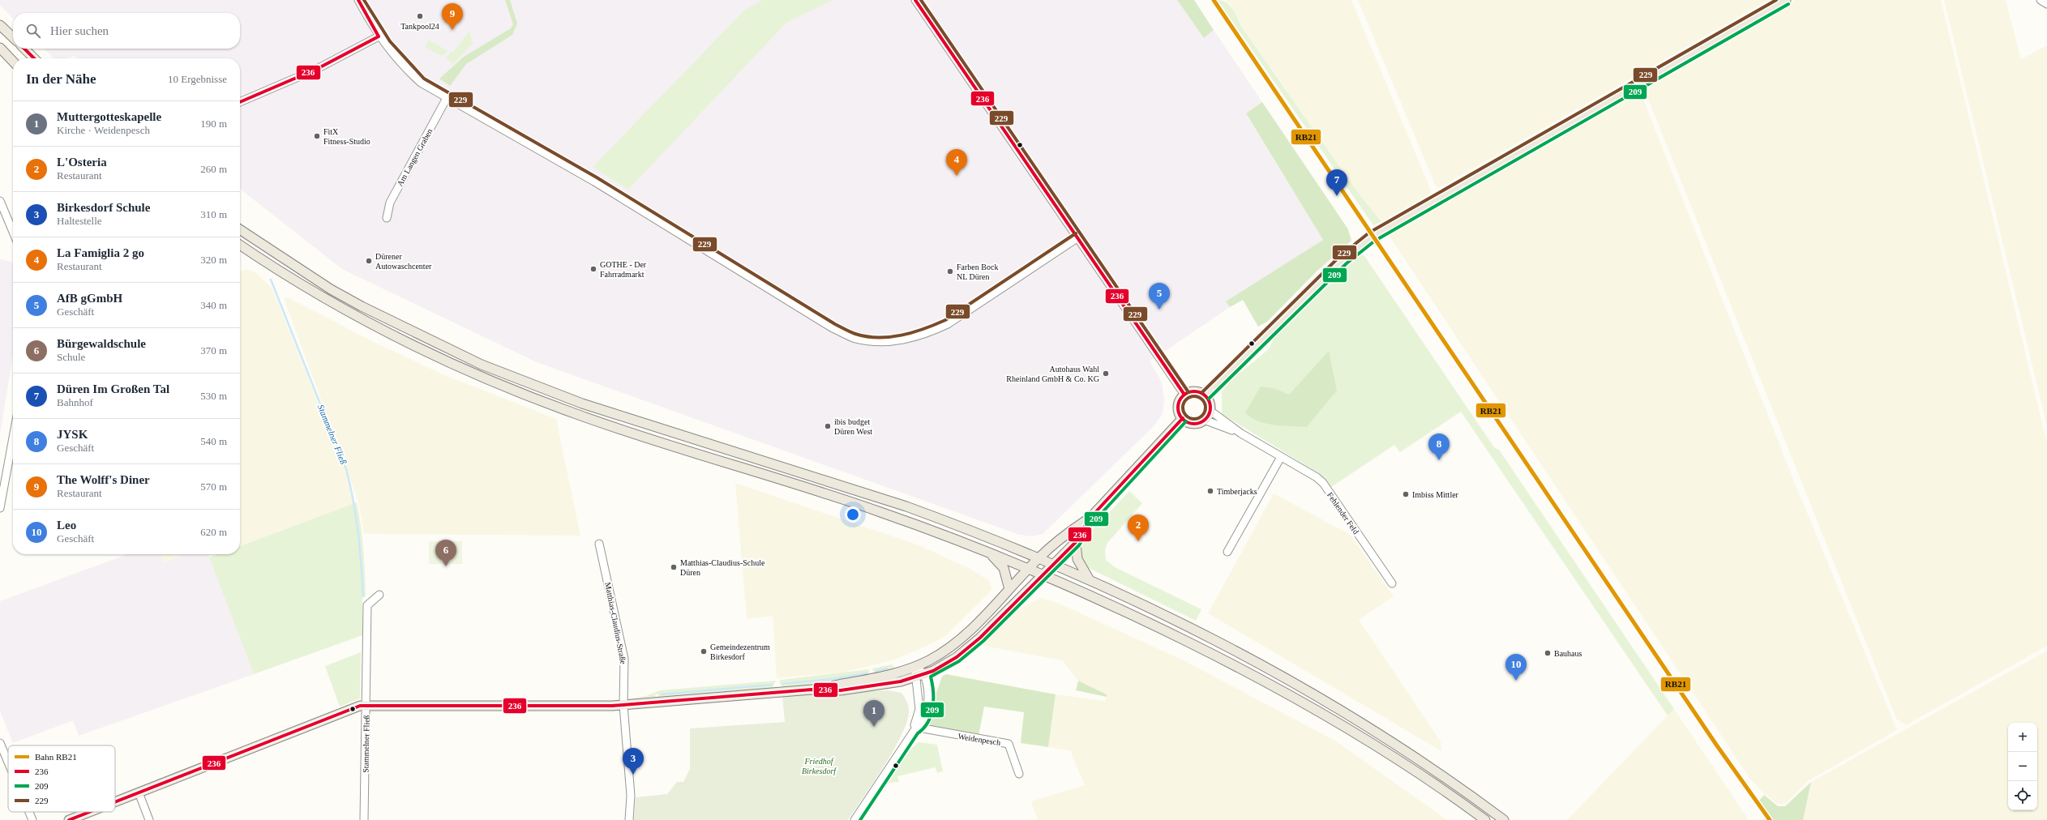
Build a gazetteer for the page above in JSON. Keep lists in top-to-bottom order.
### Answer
{
  "streets": {
    "street": [
      "Am Langen Graben",
      "Fehlender Feld",
      "Matthias-Claudius-Straße",
      "Weidenpesch",
      "Stammelner Fließ"
    ]
  },
  "water": ["Stammelner Fließ"],
  "parks": ["Friedhof Birkesdorf"],
  "places": [
    "Tankpool24",
    "FitX Fitness-Studio",
    "Dürener Autowaschcenter",
    "GOTHE - Der Fahrradmarkt",
    "Farben Bock NL Düren",
    "Autohaus Wahl Rheinland GmbH & Co. KG",
    "ibis budget Düren West",
    "Timberjacks",
    "Imbiss Mittler",
    "Matthias-Claudius-Schule Düren",
    "Gemeindezentrum Birkesdorf",
    "Bauhaus"
  ],
  "lines": [
    "rail line RB21",
    "transit line 236",
    "transit line 229",
    "transit line 209"
  ],
  "legend": [
    "Bahn RB21",
    "236",
    "209",
    "229"
  ],
  "page": {
    "pins": [
      "9",
      "4",
      "7",
      "5",
      "8",
      "2",
      "6",
      "10",
      "1",
      "3"
    ],
    "search": "Hier suchen",
    "heading": ["In der Nähe", "10 Ergebnisse"],
    "list": [
      {
        "mark": "1",
        "name": "Muttergotteskapelle",
        "note": "Kirche · Weidenpesch",
        "value": "190 m"
      },
      {
        "mark": "2",
        "name": "L'Osteria",
        "note": "Restaurant",
        "value": "260 m"
      },
      {
        "mark": "3",
        "name": "Birkesdorf Schule",
        "note": "Haltestelle",
        "value": "310 m"
      },
      {
        "mark": "4",
        "name": "La Famiglia 2 go",
        "note": "Restaurant",
        "value": "320 m"
      },
      {
        "mark": "5",
        "name": "AfB gGmbH",
        "note": "Geschäft",
        "value": "340 m"
      },
      {
        "mark": "6",
        "name": "Bürgewaldschule",
        "note": "Schule",
        "value": "370 m"
      },
      {
        "mark": "7",
        "name": "Düren Im Großen Tal",
        "note": "Bahnhof",
        "value": "530 m"
      },
      {
        "mark": "8",
        "name": "JYSK",
        "note": "Geschäft",
        "value": "540 m"
      },
      {
        "mark": "9",
        "name": "The Wolff's Diner",
        "note": "Restaurant",
        "value": "570 m"
      },
      {
        "mark": "10",
        "name": "Leo",
        "note": "Geschäft",
        "value": "620 m"
      }
    ],
    "map_buttons": ["+", "−"]
  }
}
